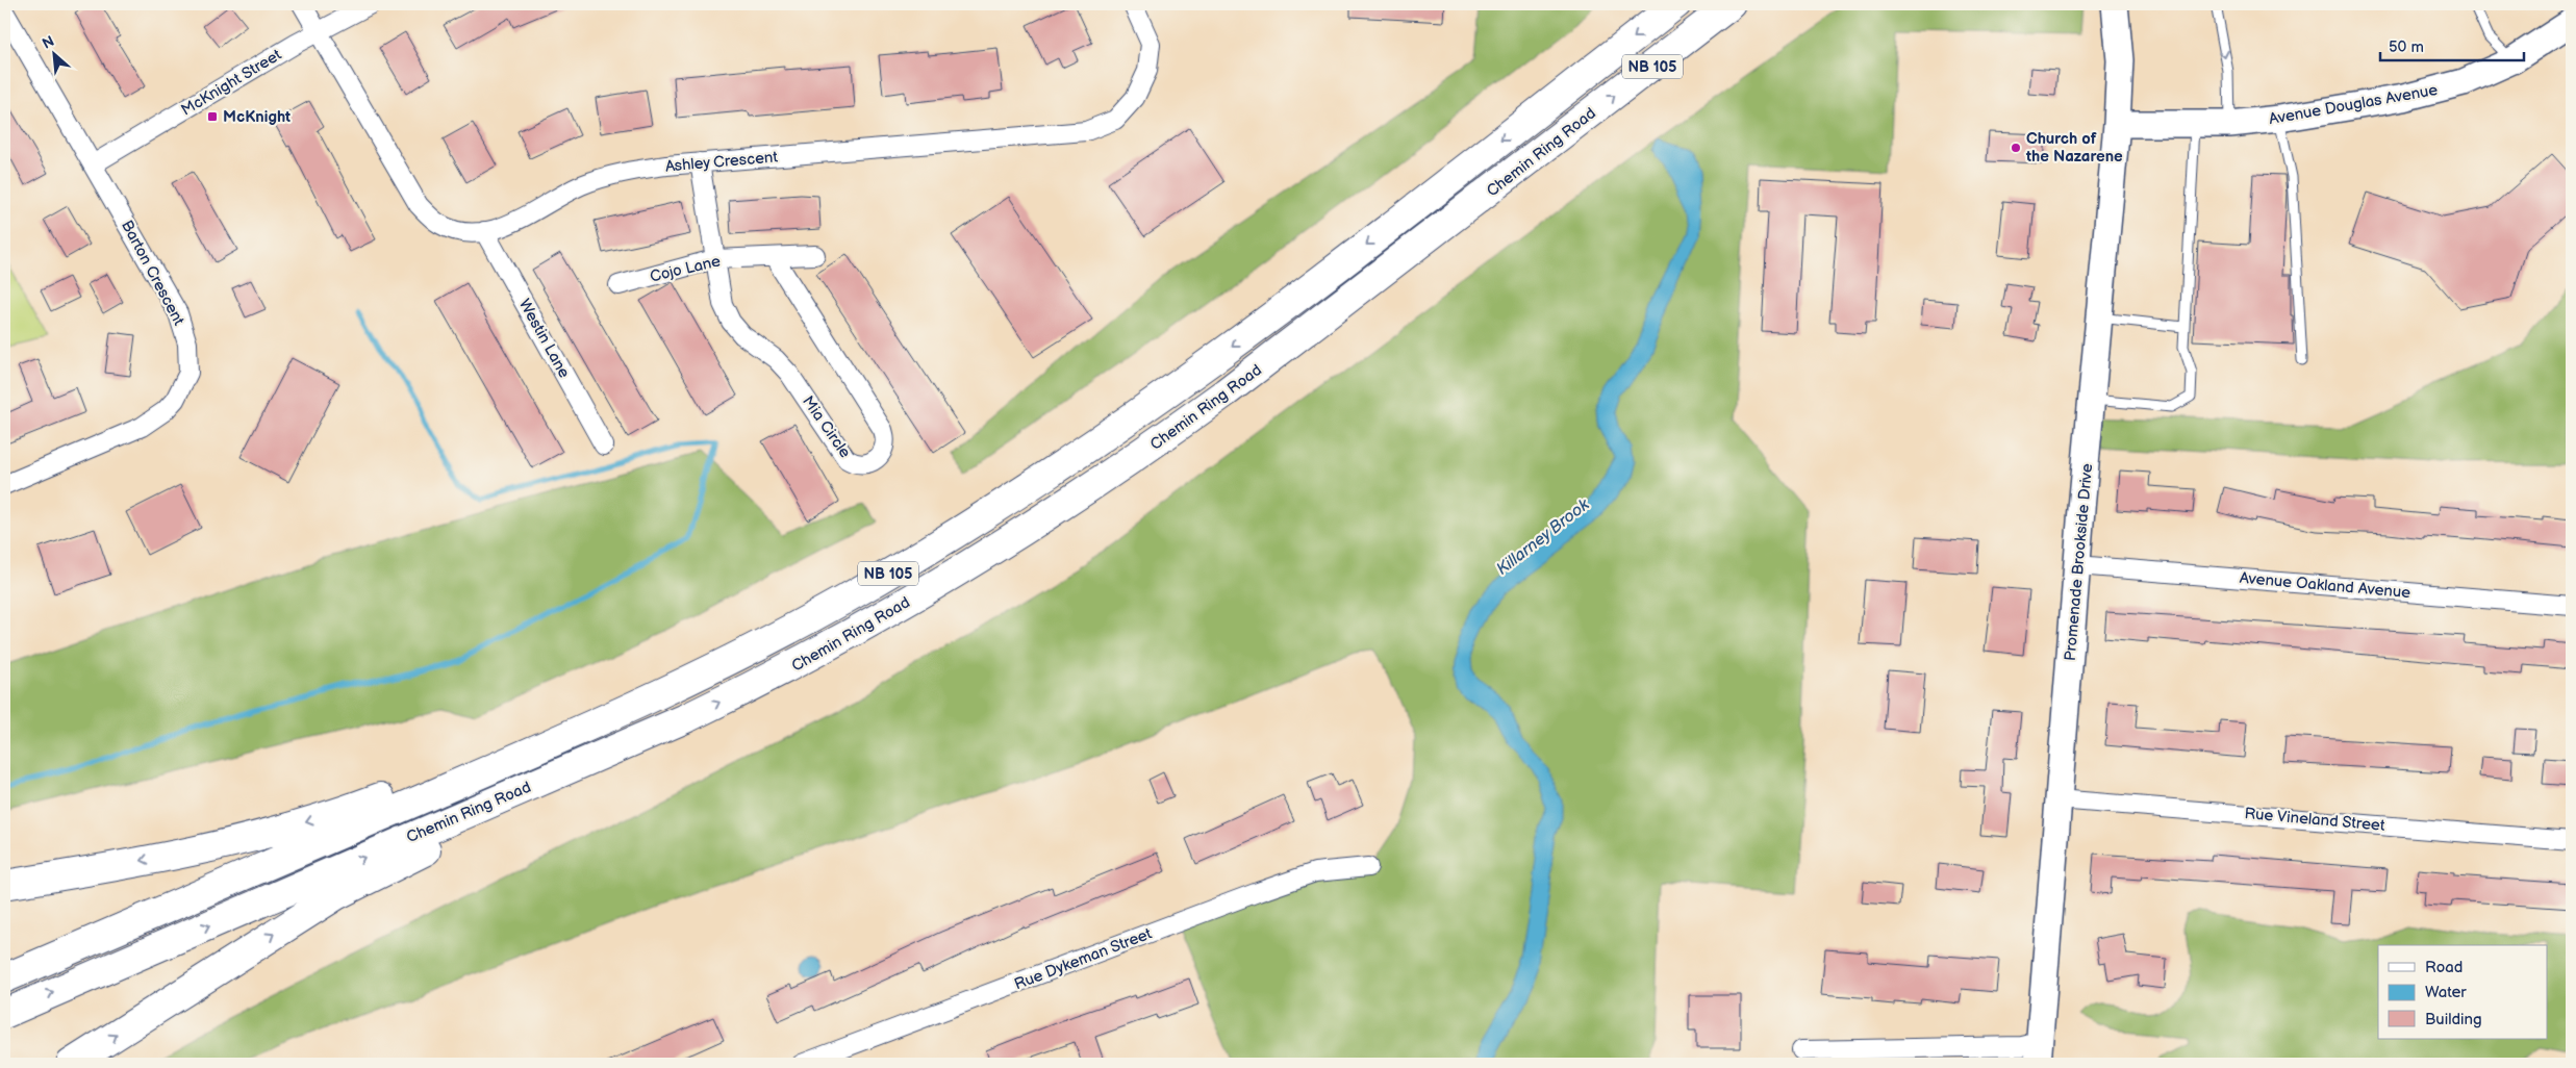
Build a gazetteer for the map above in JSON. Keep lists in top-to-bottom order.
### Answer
{
  "streets": {
    "highway": ["NB 105", "Chemin Ring Road"],
    "street": [
      "McKnight Street",
      "Avenue Douglas Avenue",
      "Ashley Crescent",
      "Cojo Lane",
      "Barton Crescent",
      "Westin Lane",
      "Mia Circle",
      "Promenade Brookside Drive",
      "Avenue Oakland Avenue",
      "Rue Vineland Street",
      "Rue Dykeman Street"
    ]
  },
  "crossings": [
    ["McKnight Street", "Ashley Crescent"],
    ["McKnight Street", "Barton Crescent"],
    ["Avenue Douglas Avenue", "Promenade Brookside Drive"],
    ["Ashley Crescent", "Westin Lane"],
    ["Ashley Crescent", "Mia Circle"],
    ["Cojo Lane", "Mia Circle"],
    ["Promenade Brookside Drive", "Avenue Oakland Avenue"],
    ["Promenade Brookside Drive", "Rue Vineland Street"]
  ],
  "water": ["Killarney Brook"],
  "places": {
    "transit": ["McKnight"],
    "other": ["Church of the Nazarene"]
  },
  "legend": ["Road", "Water", "Building"],
  "scale_bar": "50 m",
  "north": "top left"
}
